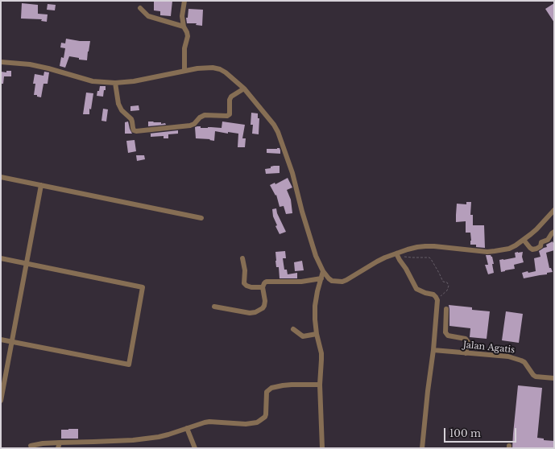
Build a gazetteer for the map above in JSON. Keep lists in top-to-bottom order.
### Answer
{
  "streets": {
    "street": ["Jalan Agatis"]
  },
  "scale_bar": "100 m"
}
